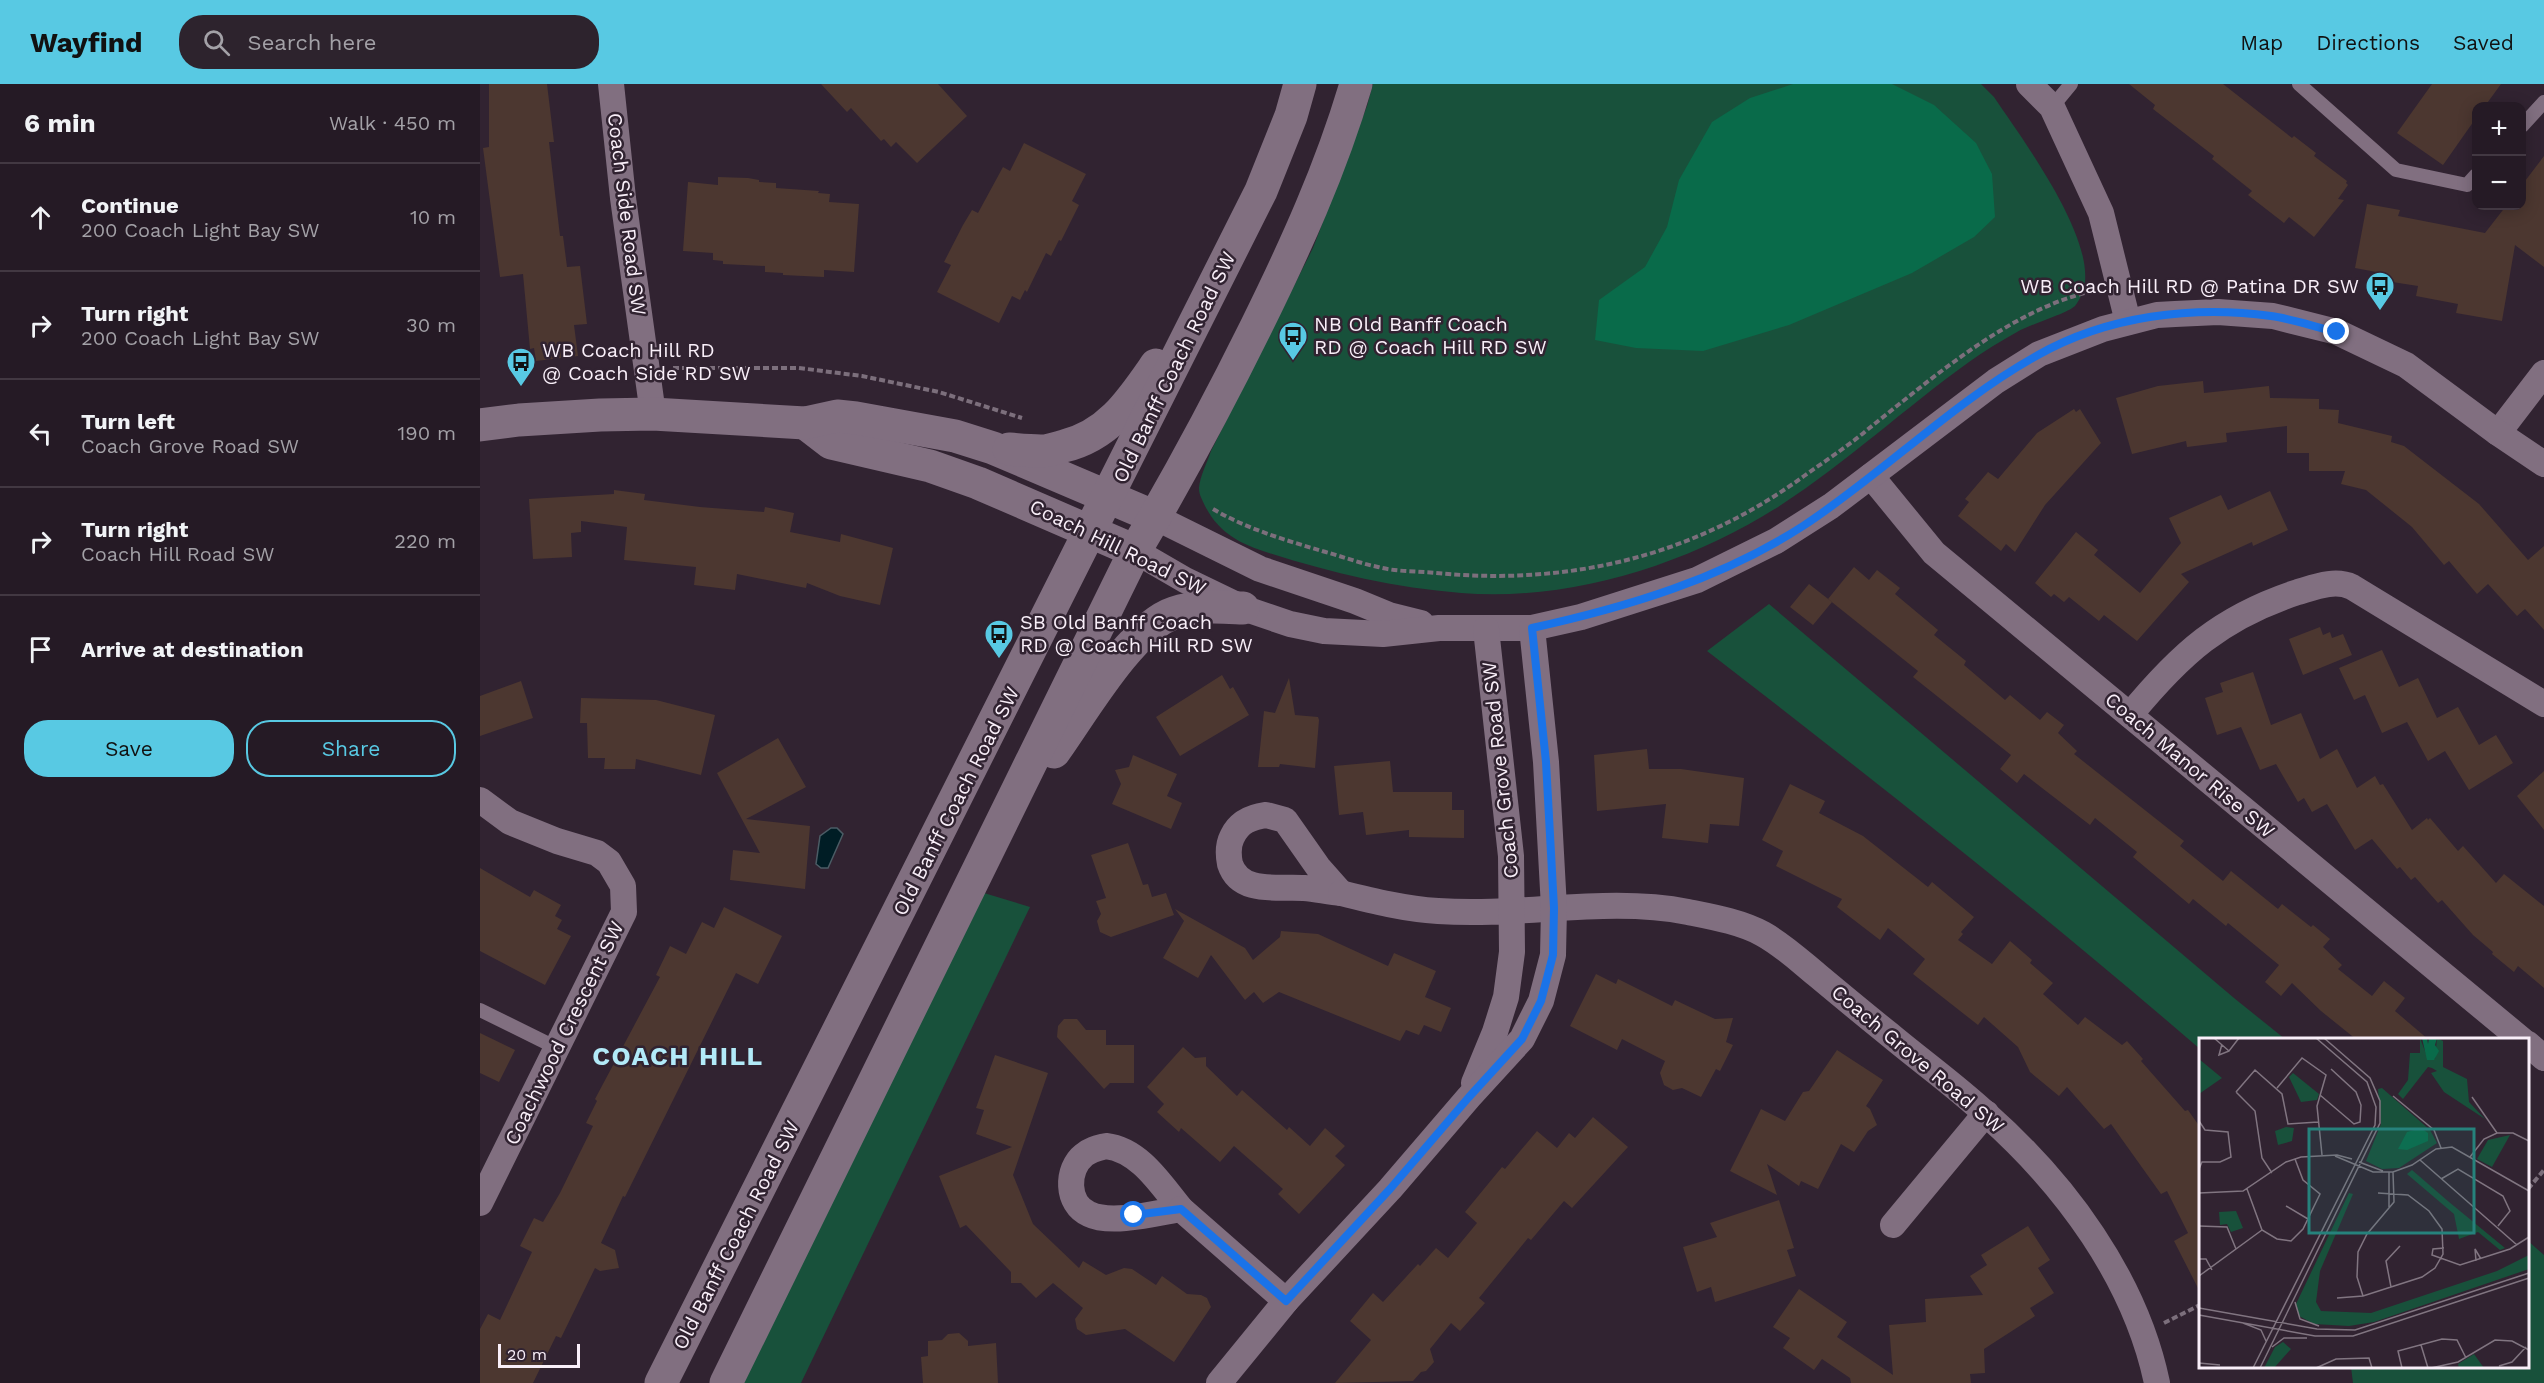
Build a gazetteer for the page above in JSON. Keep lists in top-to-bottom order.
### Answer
{
  "streets": {
    "main road": ["Old Banff Coach Road SW", "Coach Hill Road SW"],
    "street": [
      "Coach Side Road SW",
      "Coach Manor Rise SW",
      "Coach Grove Road SW",
      "Coachwood Crescent SW"
    ]
  },
  "crossings": [
    ["Coach Side Road SW", "Coach Hill Road SW"],
    ["Old Banff Coach Road SW", "Coach Hill Road SW"],
    ["Coach Hill Road SW", "Coach Manor Rise SW"],
    ["Coach Hill Road SW", "Coach Grove Road SW"]
  ],
  "districts": ["COACH HILL"],
  "places": {
    "bus stop": [
      "WB Coach Hill RD @ Patina DR SW",
      "NB Old Banff Coach RD @ Coach Hill RD SW",
      "WB Coach Hill RD @ Coach Side RD SW",
      "SB Old Banff Coach RD @ Coach Hill RD SW"
    ]
  },
  "scale_bar": "20 m",
  "page": {
    "header": "Wayfind",
    "search": "Search here",
    "nav": ["Map", "Directions", "Saved"],
    "heading": ["6 min", "Walk · 450 m"],
    "map_buttons": ["+", "−"],
    "list": [
      ["Continue", "200 Coach Light Bay SW", "10 m"],
      ["Turn right", "200 Coach Light Bay SW", "30 m"],
      ["Turn left", "Coach Grove Road SW", "190 m"],
      ["Turn right", "Coach Hill Road SW", "220 m"],
      "Arrive at destination"
    ],
    "buttons": ["Save", "Share"],
    "scale": "20 m"
  }
}
